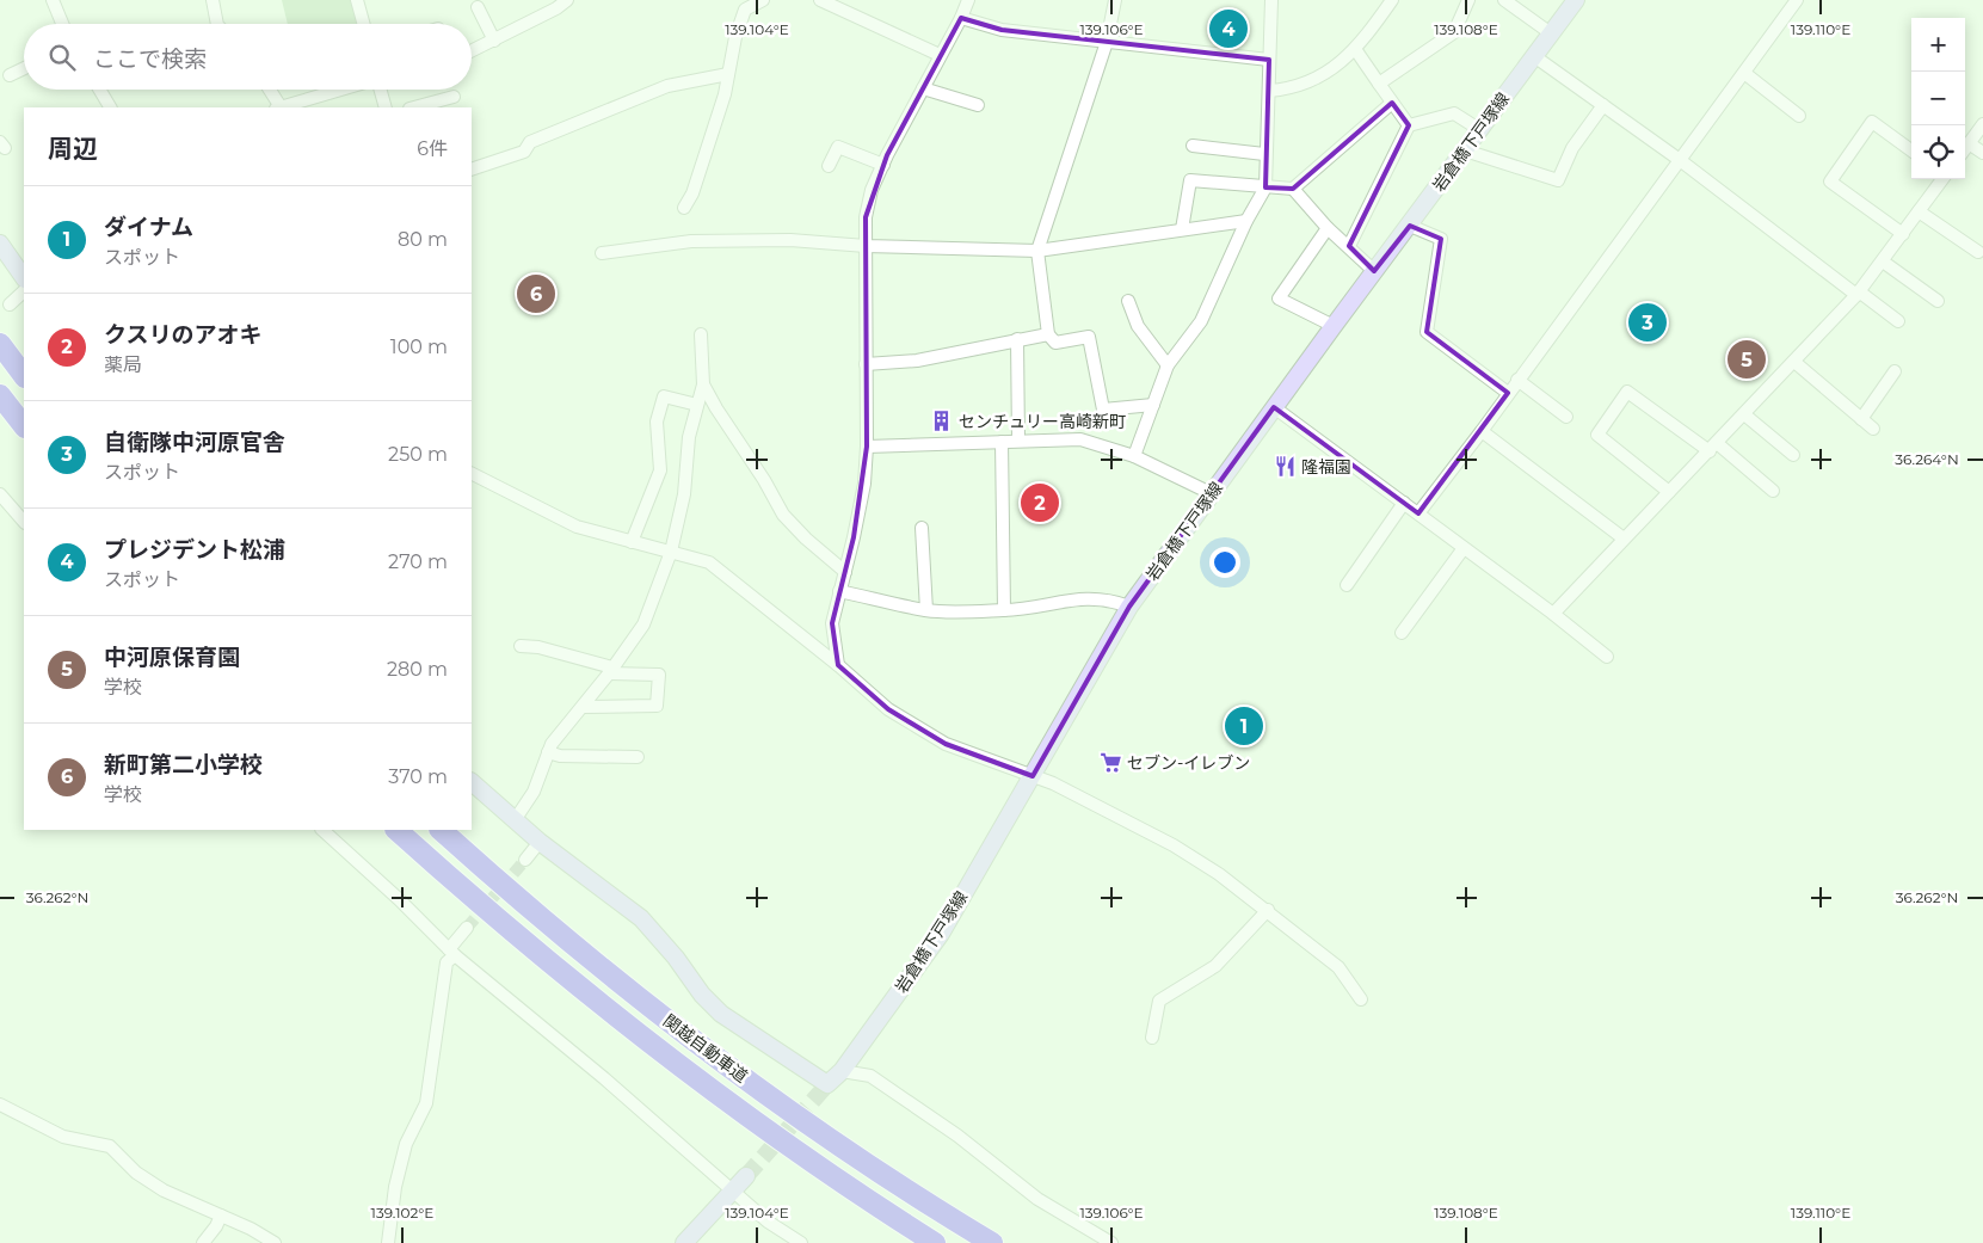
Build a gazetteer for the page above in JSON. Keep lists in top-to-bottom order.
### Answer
{
  "streets": {
    "highway": ["関越自動車道"],
    "street": ["岩倉橋下戸塚線"]
  },
  "places": {
    "building": ["センチュリー高崎新町"],
    "restaurant": ["隆福園"],
    "supermarket": ["セブン-イレブン"]
  },
  "page": {
    "pins": [
      "4",
      "6",
      "3",
      "5",
      "2",
      "1"
    ],
    "map_buttons": ["+", "−"],
    "search": "ここで検索",
    "heading": ["周辺", "6件"],
    "list": [
      {
        "mark": "1",
        "name": "ダイナム",
        "note": "スポット",
        "value": "80 m"
      },
      {
        "mark": "2",
        "name": "クスリのアオキ",
        "note": "薬局",
        "value": "100 m"
      },
      {
        "mark": "3",
        "name": "自衛隊中河原官舎",
        "note": "スポット",
        "value": "250 m"
      },
      {
        "mark": "4",
        "name": "プレジデント松浦",
        "note": "スポット",
        "value": "270 m"
      },
      {
        "mark": "5",
        "name": "中河原保育園",
        "note": "学校",
        "value": "280 m"
      },
      {
        "mark": "6",
        "name": "新町第二小学校",
        "note": "学校",
        "value": "370 m"
      }
    ]
  },
  "coordinates": [
    "139.104°E",
    "139.106°E",
    "139.108°E",
    "139.110°E",
    "36.264°N",
    "36.262°N",
    "139.102°E"
  ]
}
